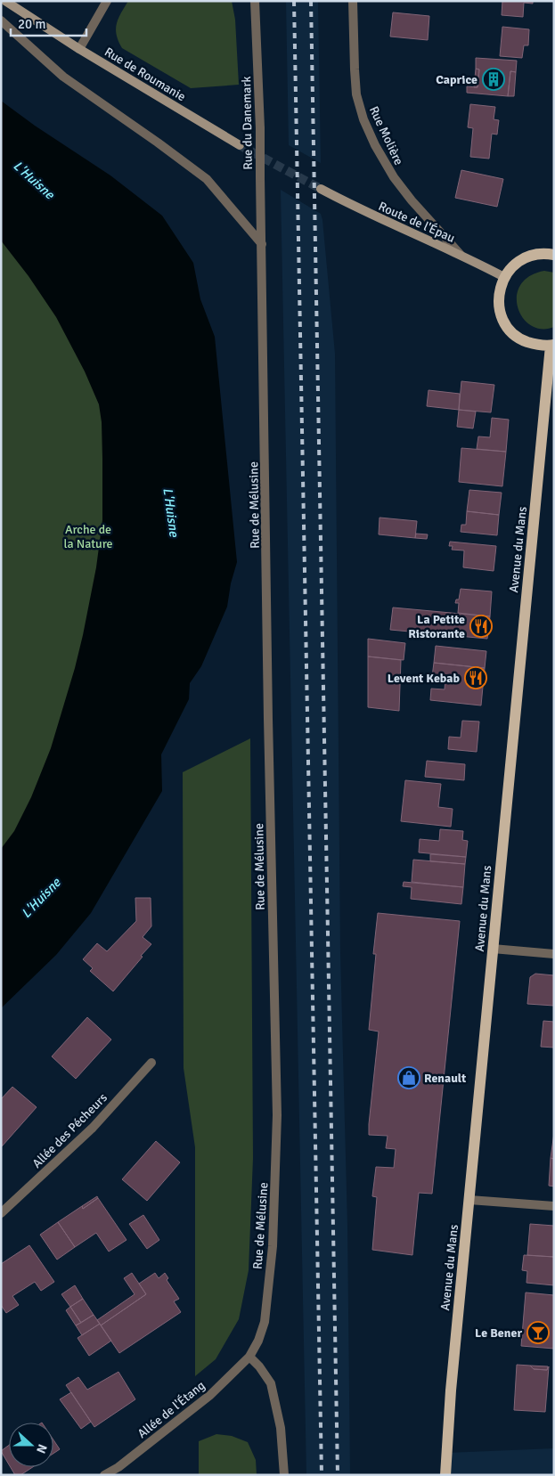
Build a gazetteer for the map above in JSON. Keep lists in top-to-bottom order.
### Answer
{
  "streets": {
    "main road": ["Avenue du Mans"],
    "street": [
      "Rue de Roumanie",
      "Rue du Danemark",
      "Rue Molière",
      "Route de l'Épau",
      "Rue de Mélusine",
      "Allée des Pécheurs",
      "Allée de l'Étang"
    ]
  },
  "crossings": [
    ["Rue du Danemark", "Rue de Mélusine"],
    ["Rue Molière", "Route de l'Épau"],
    ["Rue de Mélusine", "Allée de l'Étang"]
  ],
  "water": ["L'Huisne"],
  "parks": ["Arche de la Nature"],
  "places": {
    "building": ["Caprice"],
    "restaurant": ["La Petite Ristorante", "Levent Kebab"],
    "shop": ["Renault"],
    "bar": ["Le Bener"]
  },
  "scale_bar": "20 m",
  "north": "right"
}
